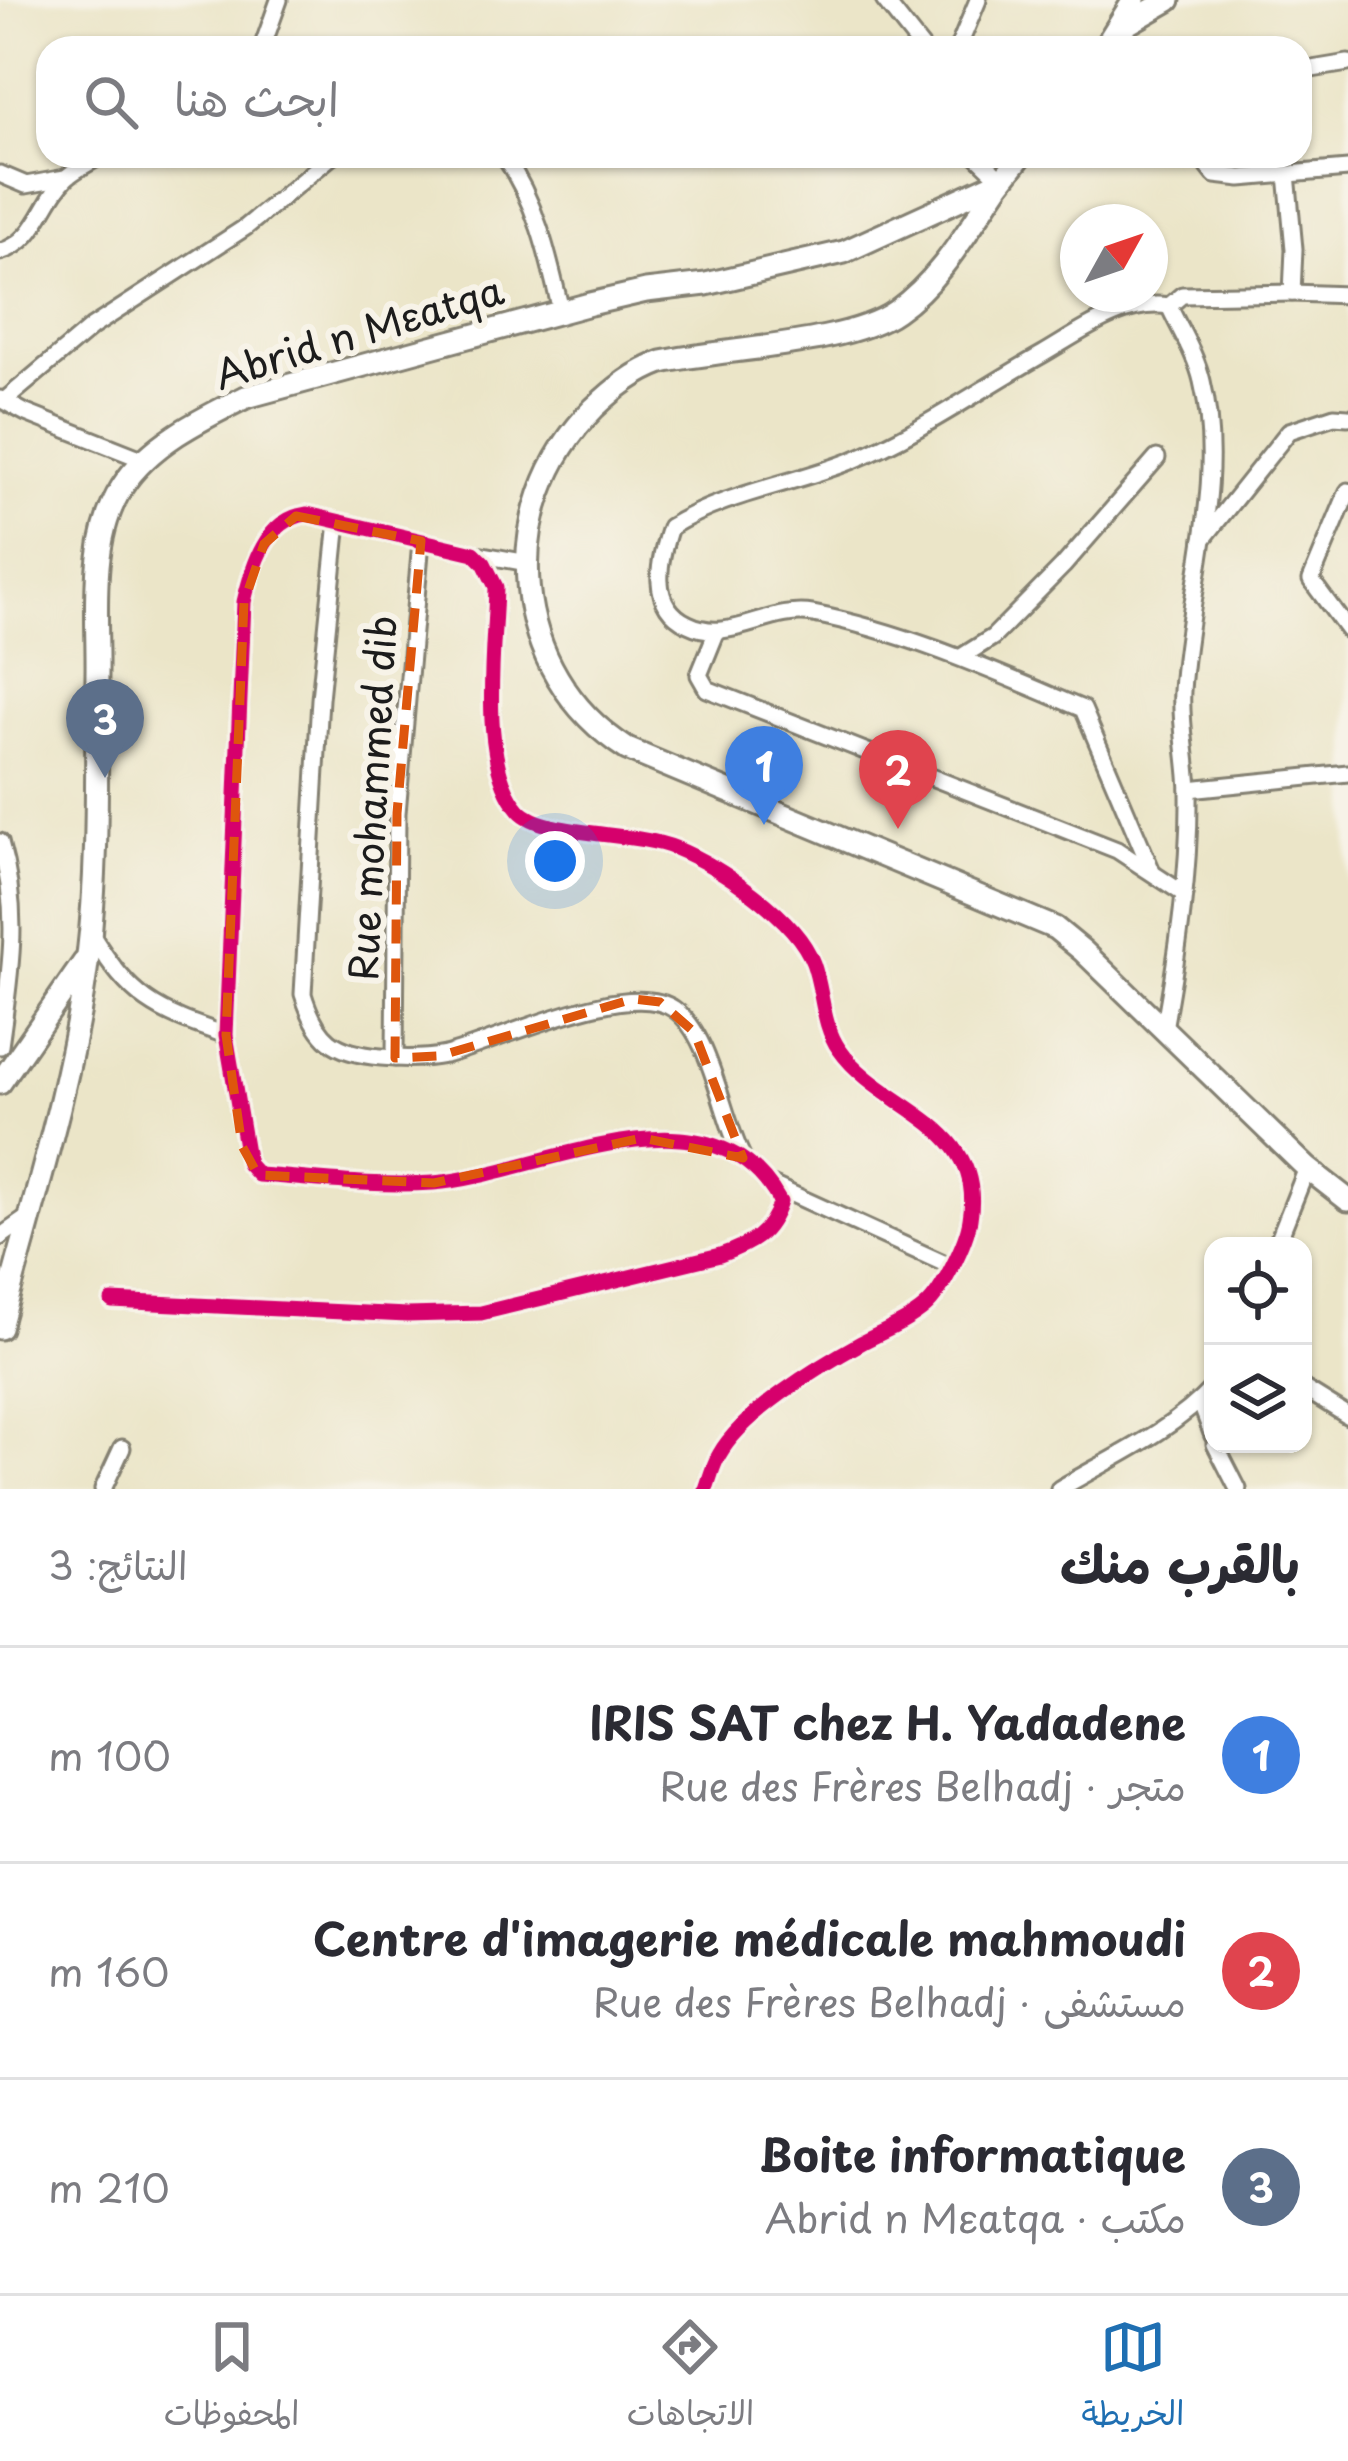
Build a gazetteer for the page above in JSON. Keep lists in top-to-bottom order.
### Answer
{
  "streets": {
    "main road": ["Abrid n Mɛatqa"],
    "street": ["Rue mohammed dib"]
  },
  "north": "top right",
  "page": {
    "search": "ابحث هنا",
    "pins": ["3", "1", "2"],
    "heading": ["بالقرب منك", "النتائج: 3"],
    "list": [
      {
        "mark": "1",
        "name": "IRIS SAT chez H. Yadadene",
        "note": "متجر · Rue des Frères Belhadj",
        "value": "100 m"
      },
      {
        "mark": "2",
        "name": "Centre d'imagerie médicale mahmoudi",
        "note": "مستشفى · Rue des Frères Belhadj",
        "value": "160 m"
      },
      {
        "mark": "3",
        "name": "Boite informatique",
        "note": "مكتب · Abrid n Mɛatqa",
        "value": "210 m"
      }
    ],
    "nav": ["الخريطة", "الاتجاهات", "المحفوظات"]
  }
}
